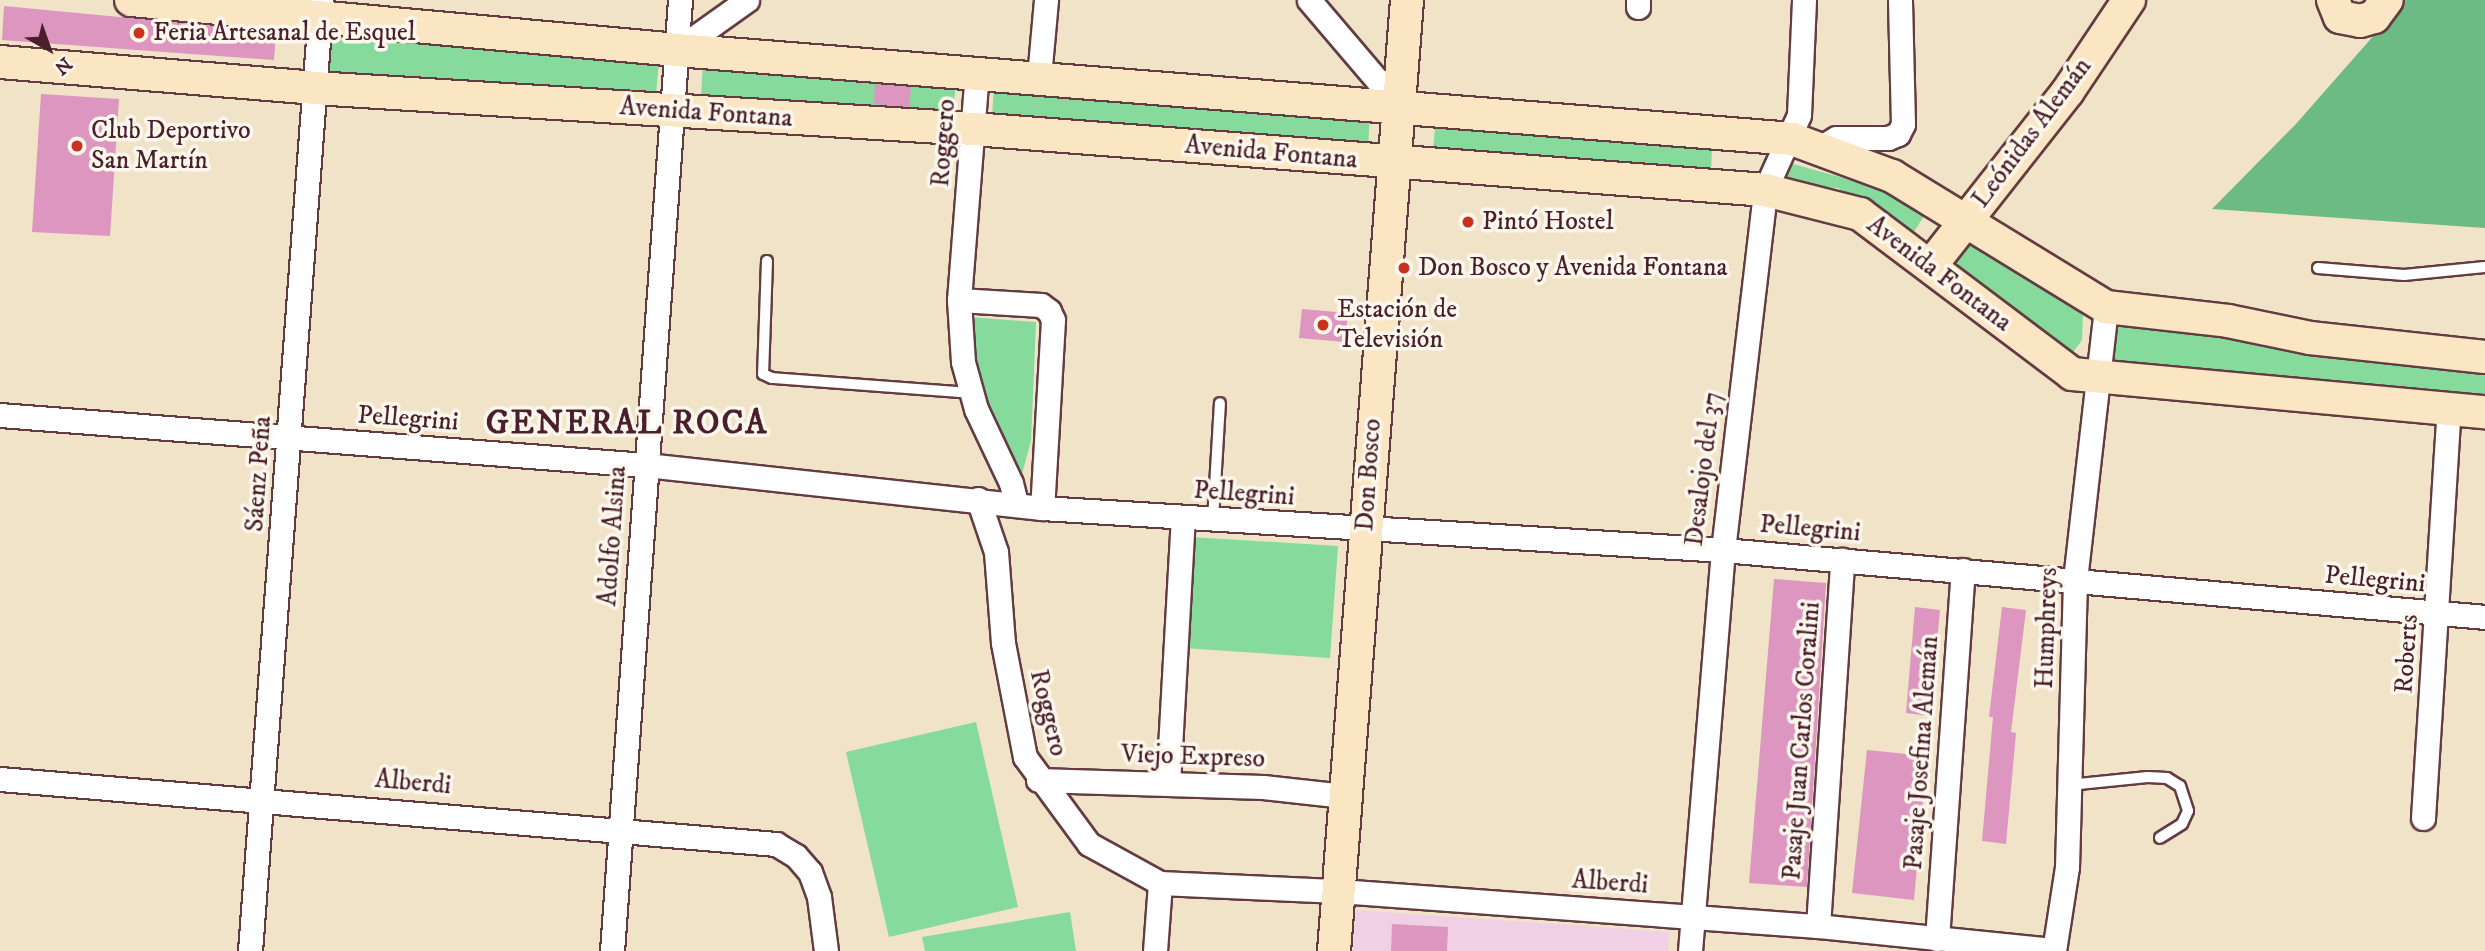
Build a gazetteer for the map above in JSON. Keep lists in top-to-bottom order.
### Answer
{
  "streets": {
    "street": [
      "Avenida Fontana",
      "Leónidas Alemán",
      "Roggero",
      "Pellegrini",
      "Desalojo del 37",
      "Sáenz Peña",
      "Don Bosco",
      "Adolfo Alsina",
      "Humphreys",
      "Roberts",
      "Pasaje Juan Carlos Coralini",
      "Pasaje Josefina Alemán",
      "Viejo Expreso",
      "Alberdi"
    ]
  },
  "crossings": [
    ["Avenida Fontana", "Leónidas Alemán"],
    ["Avenida Fontana", "Roggero"],
    ["Avenida Fontana", "Desalojo del 37"],
    ["Avenida Fontana", "Sáenz Peña"],
    ["Avenida Fontana", "Don Bosco"],
    ["Avenida Fontana", "Adolfo Alsina"],
    ["Avenida Fontana", "Humphreys"],
    ["Avenida Fontana", "Roberts"],
    ["Roggero", "Pellegrini"],
    ["Roggero", "Viejo Expreso"],
    ["Roggero", "Alberdi"],
    ["Pellegrini", "Desalojo del 37"],
    ["Pellegrini", "Sáenz Peña"],
    ["Pellegrini", "Don Bosco"],
    ["Pellegrini", "Adolfo Alsina"],
    ["Pellegrini", "Humphreys"],
    ["Pellegrini", "Roberts"],
    ["Pellegrini", "Pasaje Juan Carlos Coralini"],
    ["Pellegrini", "Pasaje Josefina Alemán"],
    ["Desalojo del 37", "Alberdi"],
    ["Sáenz Peña", "Alberdi"],
    ["Don Bosco", "Viejo Expreso"],
    ["Don Bosco", "Alberdi"],
    ["Adolfo Alsina", "Alberdi"],
    ["Humphreys", "Alberdi"],
    ["Pasaje Juan Carlos Coralini", "Alberdi"],
    ["Pasaje Josefina Alemán", "Alberdi"]
  ],
  "districts": ["GENERAL ROCA"],
  "places": [
    "Feria Artesanal de Esquel",
    "Club Deportivo San Martín",
    "Pintó Hostel",
    "Don Bosco y Avenida Fontana",
    "Estación de Televisión"
  ],
  "north": "bottom right"
}
